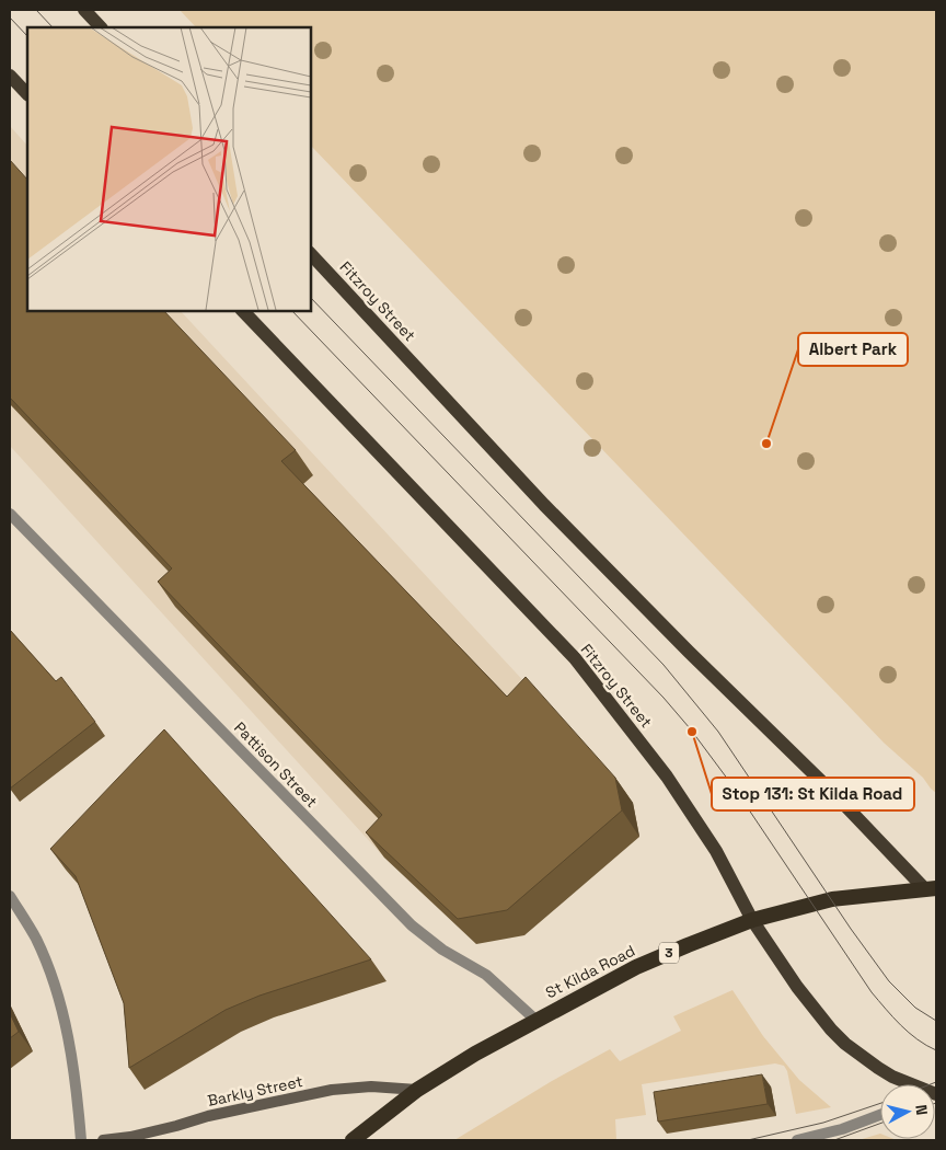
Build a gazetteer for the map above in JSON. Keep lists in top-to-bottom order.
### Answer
{
  "streets": {
    "highway": ["3", "St Kilda Road"],
    "main road": ["Fitzroy Street", "Barkly Street"],
    "street": ["Pattison Street"]
  },
  "crossings": [
    ["Fitzroy Street", "St Kilda Road"],
    ["Pattison Street", "St Kilda Road"],
    ["St Kilda Road", "Barkly Street"]
  ],
  "places": ["Albert Park", "Stop 131: St Kilda Road"],
  "north": "right"
}
